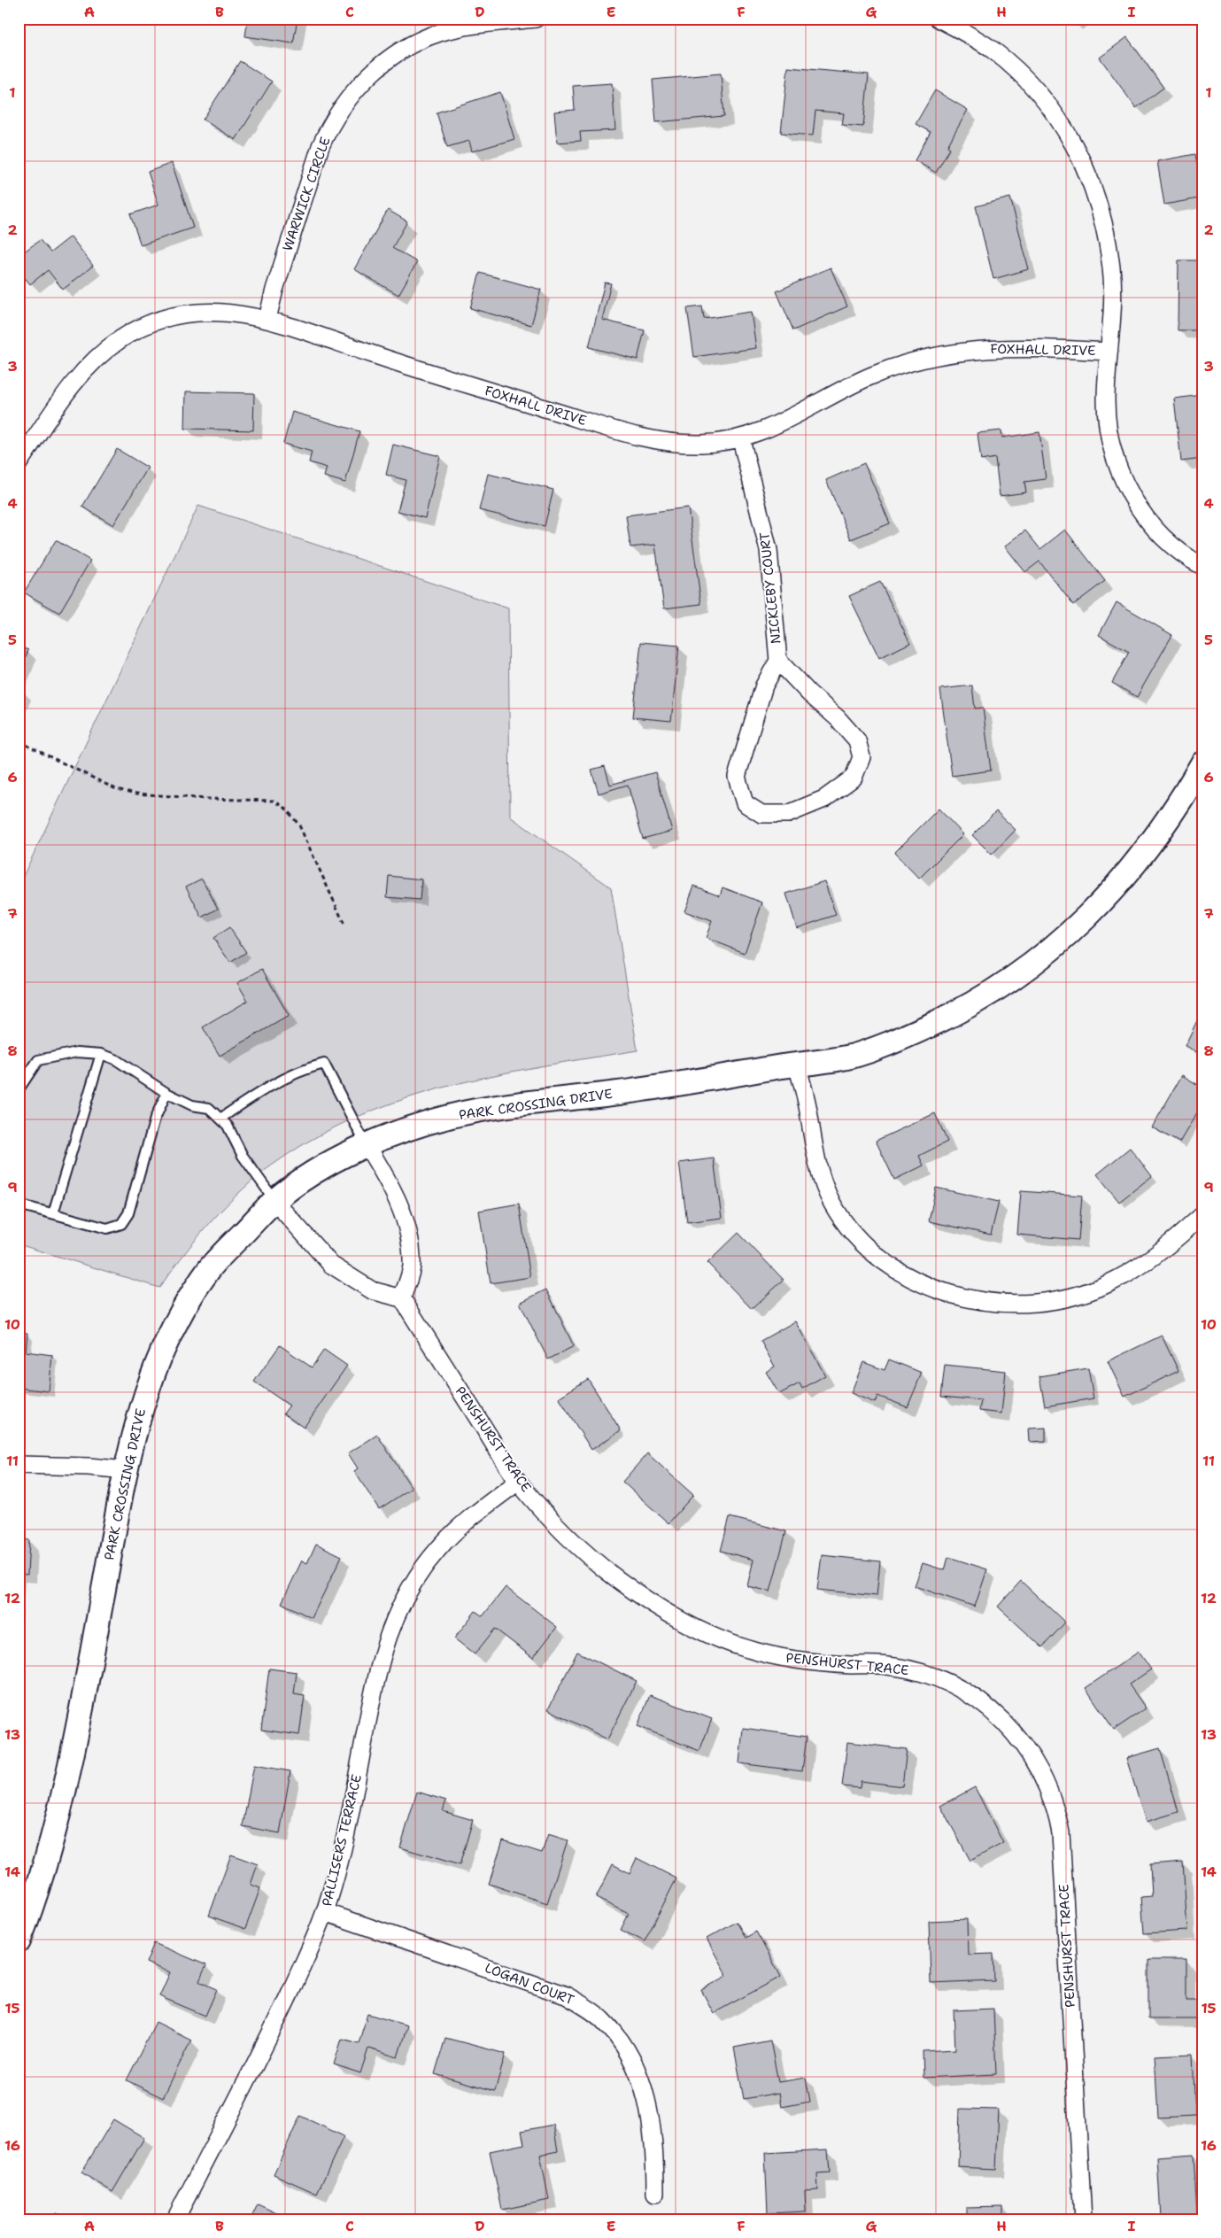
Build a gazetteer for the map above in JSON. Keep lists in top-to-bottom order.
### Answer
{
  "streets": {
    "street": [
      "WARWICK CIRCLE",
      "FOXHALL DRIVE",
      "NICKLEBY COURT",
      "PARK CROSSING DRIVE",
      "PENSHURST TRACE",
      "PALLISERS TERRACE",
      "LOGAN COURT"
    ]
  },
  "crossings": [
    ["WARWICK CIRCLE", "FOXHALL DRIVE"],
    ["FOXHALL DRIVE", "NICKLEBY COURT"],
    ["PENSHURST TRACE", "PALLISERS TERRACE"],
    ["PALLISERS TERRACE", "LOGAN COURT"]
  ],
  "grid": {
    "columns": [
      "A",
      "B",
      "C",
      "D",
      "E",
      "F",
      "G",
      "H",
      "I"
    ],
    "rows": [
      "1",
      "2",
      "3",
      "4",
      "5",
      "6",
      "7",
      "8",
      "9",
      "10",
      "11",
      "12",
      "13",
      "14",
      "15",
      "16"
    ]
  }
}
